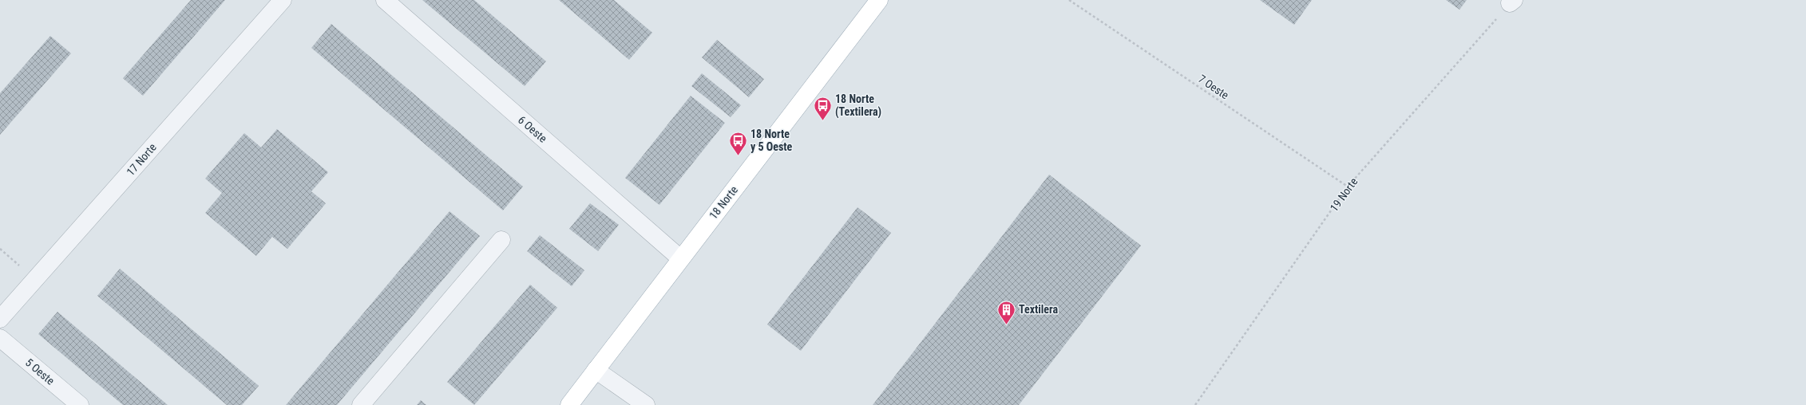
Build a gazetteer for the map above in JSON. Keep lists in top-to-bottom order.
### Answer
{
  "streets": {
    "main road": ["18 Norte"],
    "street": ["6 Oeste", "17 Norte", "5 Oeste"],
    "path": ["7 Oeste", "19 Norte"]
  },
  "crossings": [
    ["7 Oeste", "19 Norte"],
    ["6 Oeste", "18 Norte"]
  ],
  "places": {
    "bus stop": ["18 Norte (Textilera)", "18 Norte y 5 Oeste"],
    "building": ["Textilera"]
  }
}
